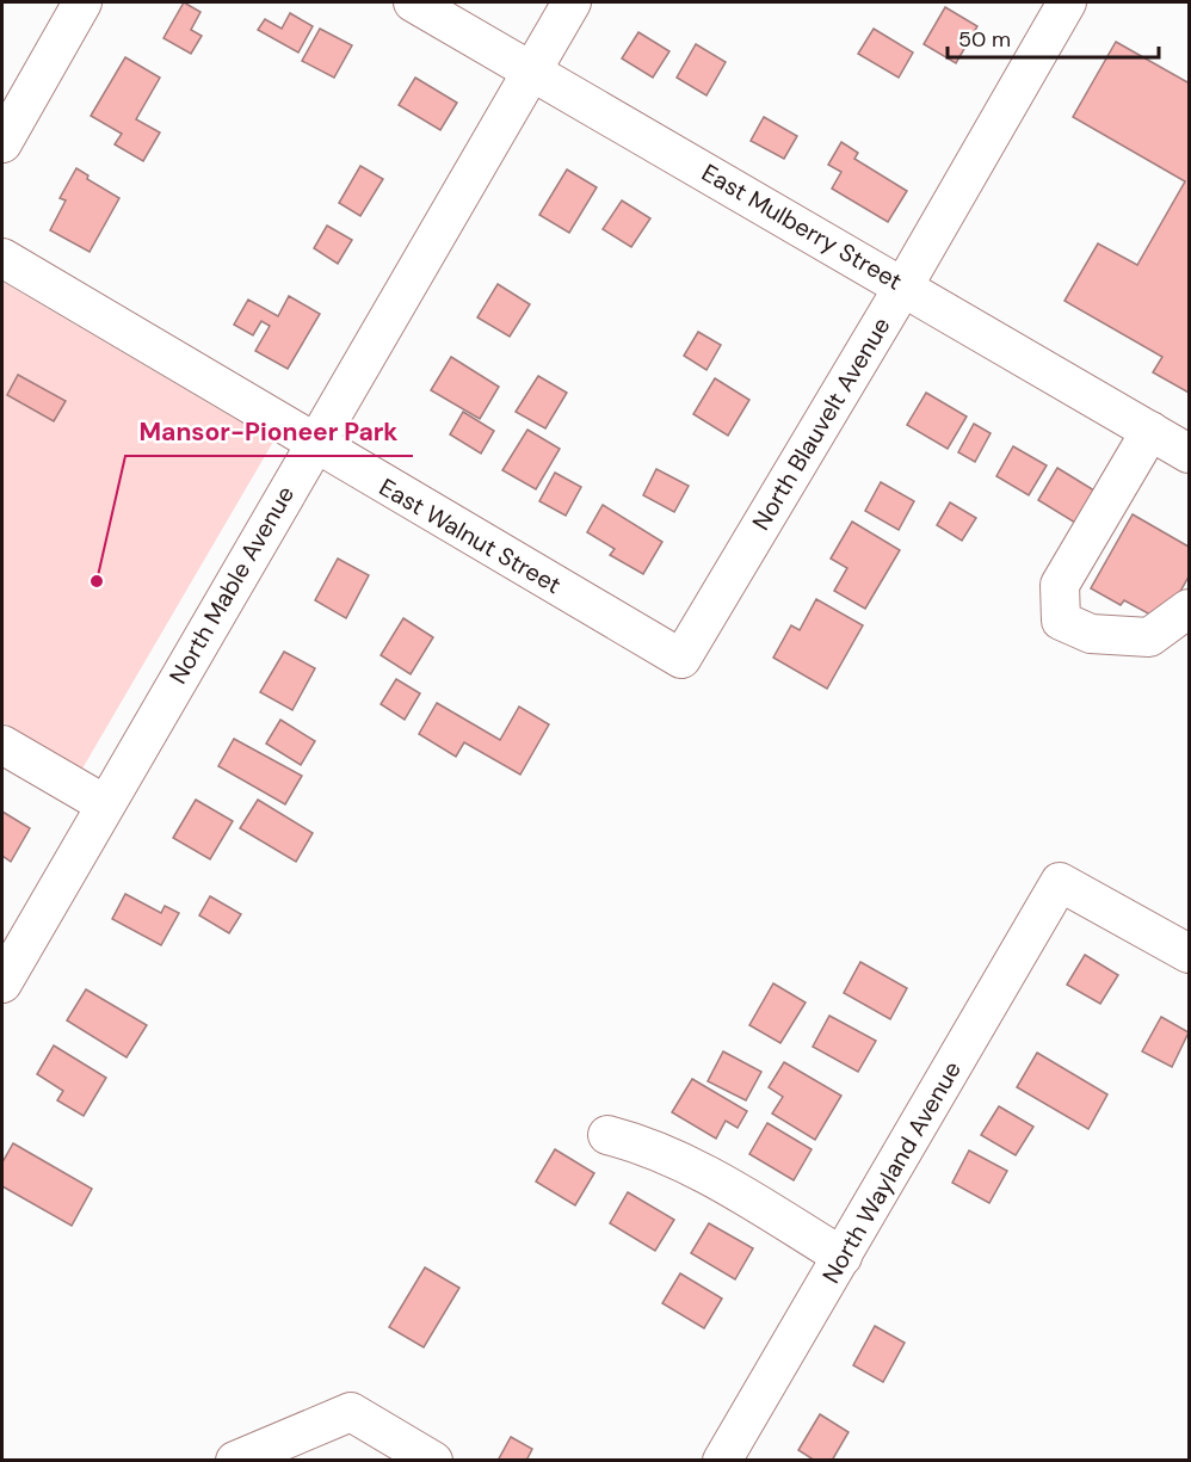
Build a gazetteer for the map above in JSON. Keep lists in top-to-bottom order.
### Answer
{
  "streets": {
    "street": [
      "East Mulberry Street",
      "North Blauvelt Avenue",
      "East Walnut Street",
      "North Mable Avenue",
      "North Wayland Avenue"
    ]
  },
  "crossings": [
    ["East Mulberry Street", "North Blauvelt Avenue"],
    ["East Mulberry Street", "North Mable Avenue"],
    ["North Blauvelt Avenue", "East Walnut Street"],
    ["East Walnut Street", "North Mable Avenue"]
  ],
  "places": ["Mansor-Pioneer Park"],
  "scale_bar": "50 m"
}
